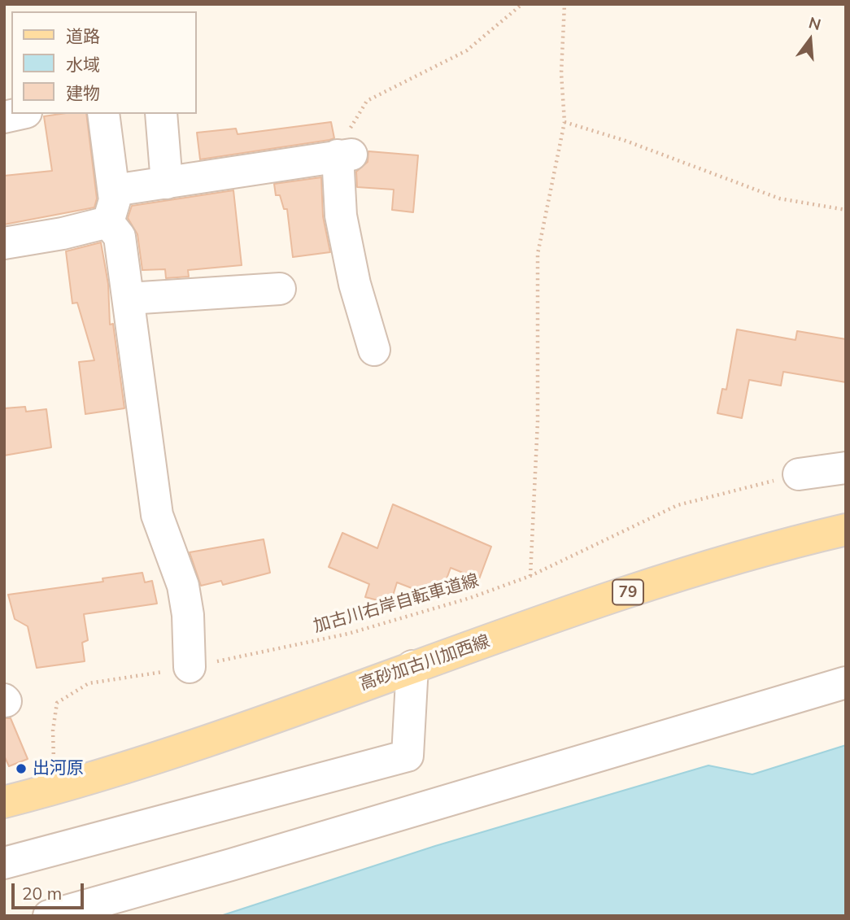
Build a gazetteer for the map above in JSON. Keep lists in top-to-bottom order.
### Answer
{
  "streets": {
    "main road": ["79", "高砂加古川加西線"],
    "path": ["加古川右岸自転車道線"]
  },
  "crossings": [
    ["加古川右岸自転車道線", "高砂加古川加西線"]
  ],
  "places": ["出河原"],
  "legend": ["道路", "水域", "建物"],
  "scale_bar": "20 m",
  "north": "top"
}
